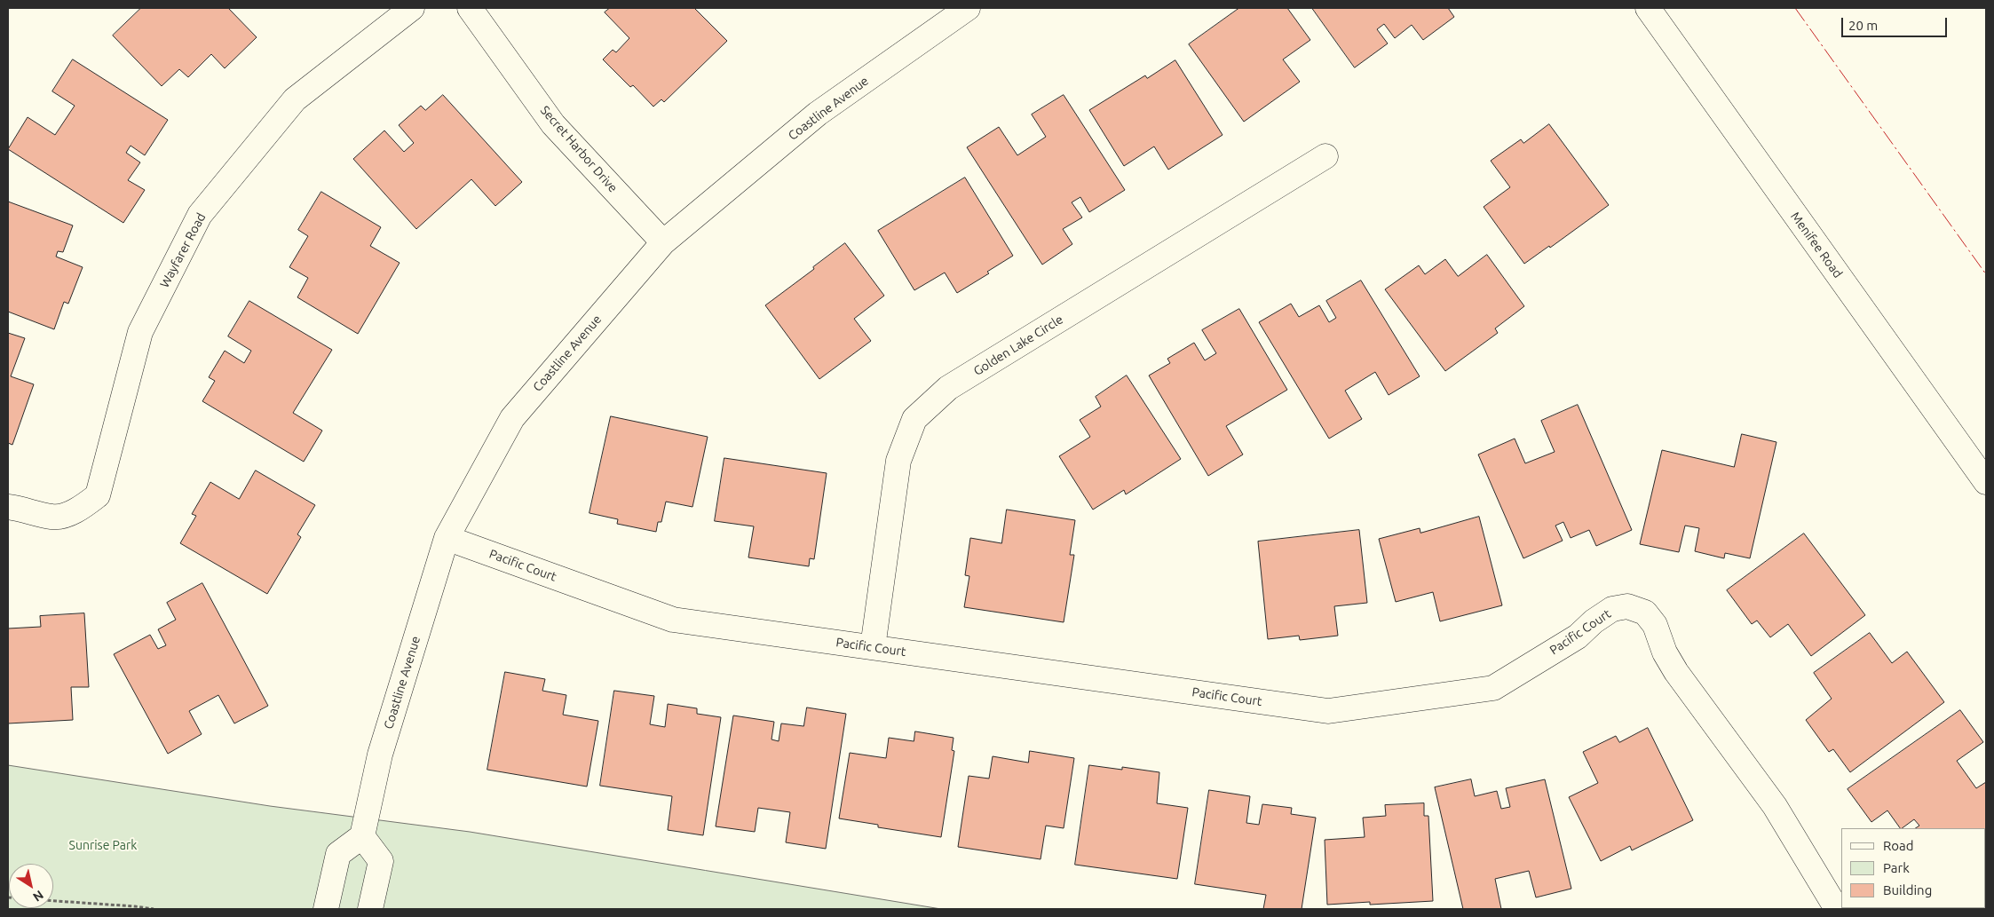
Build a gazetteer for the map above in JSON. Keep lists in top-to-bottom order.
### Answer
{
  "streets": {
    "street": [
      "Coastline Avenue",
      "Secret Harbor Drive",
      "Menifee Road",
      "Wayfarer Road",
      "Golden Lake Circle",
      "Pacific Court"
    ]
  },
  "crossings": [
    ["Coastline Avenue", "Secret Harbor Drive"],
    ["Coastline Avenue", "Pacific Court"],
    ["Golden Lake Circle", "Pacific Court"]
  ],
  "parks": ["Sunrise Park"],
  "legend": ["Road", "Park", "Building"],
  "scale_bar": "20 m",
  "north": "bottom right"
}
